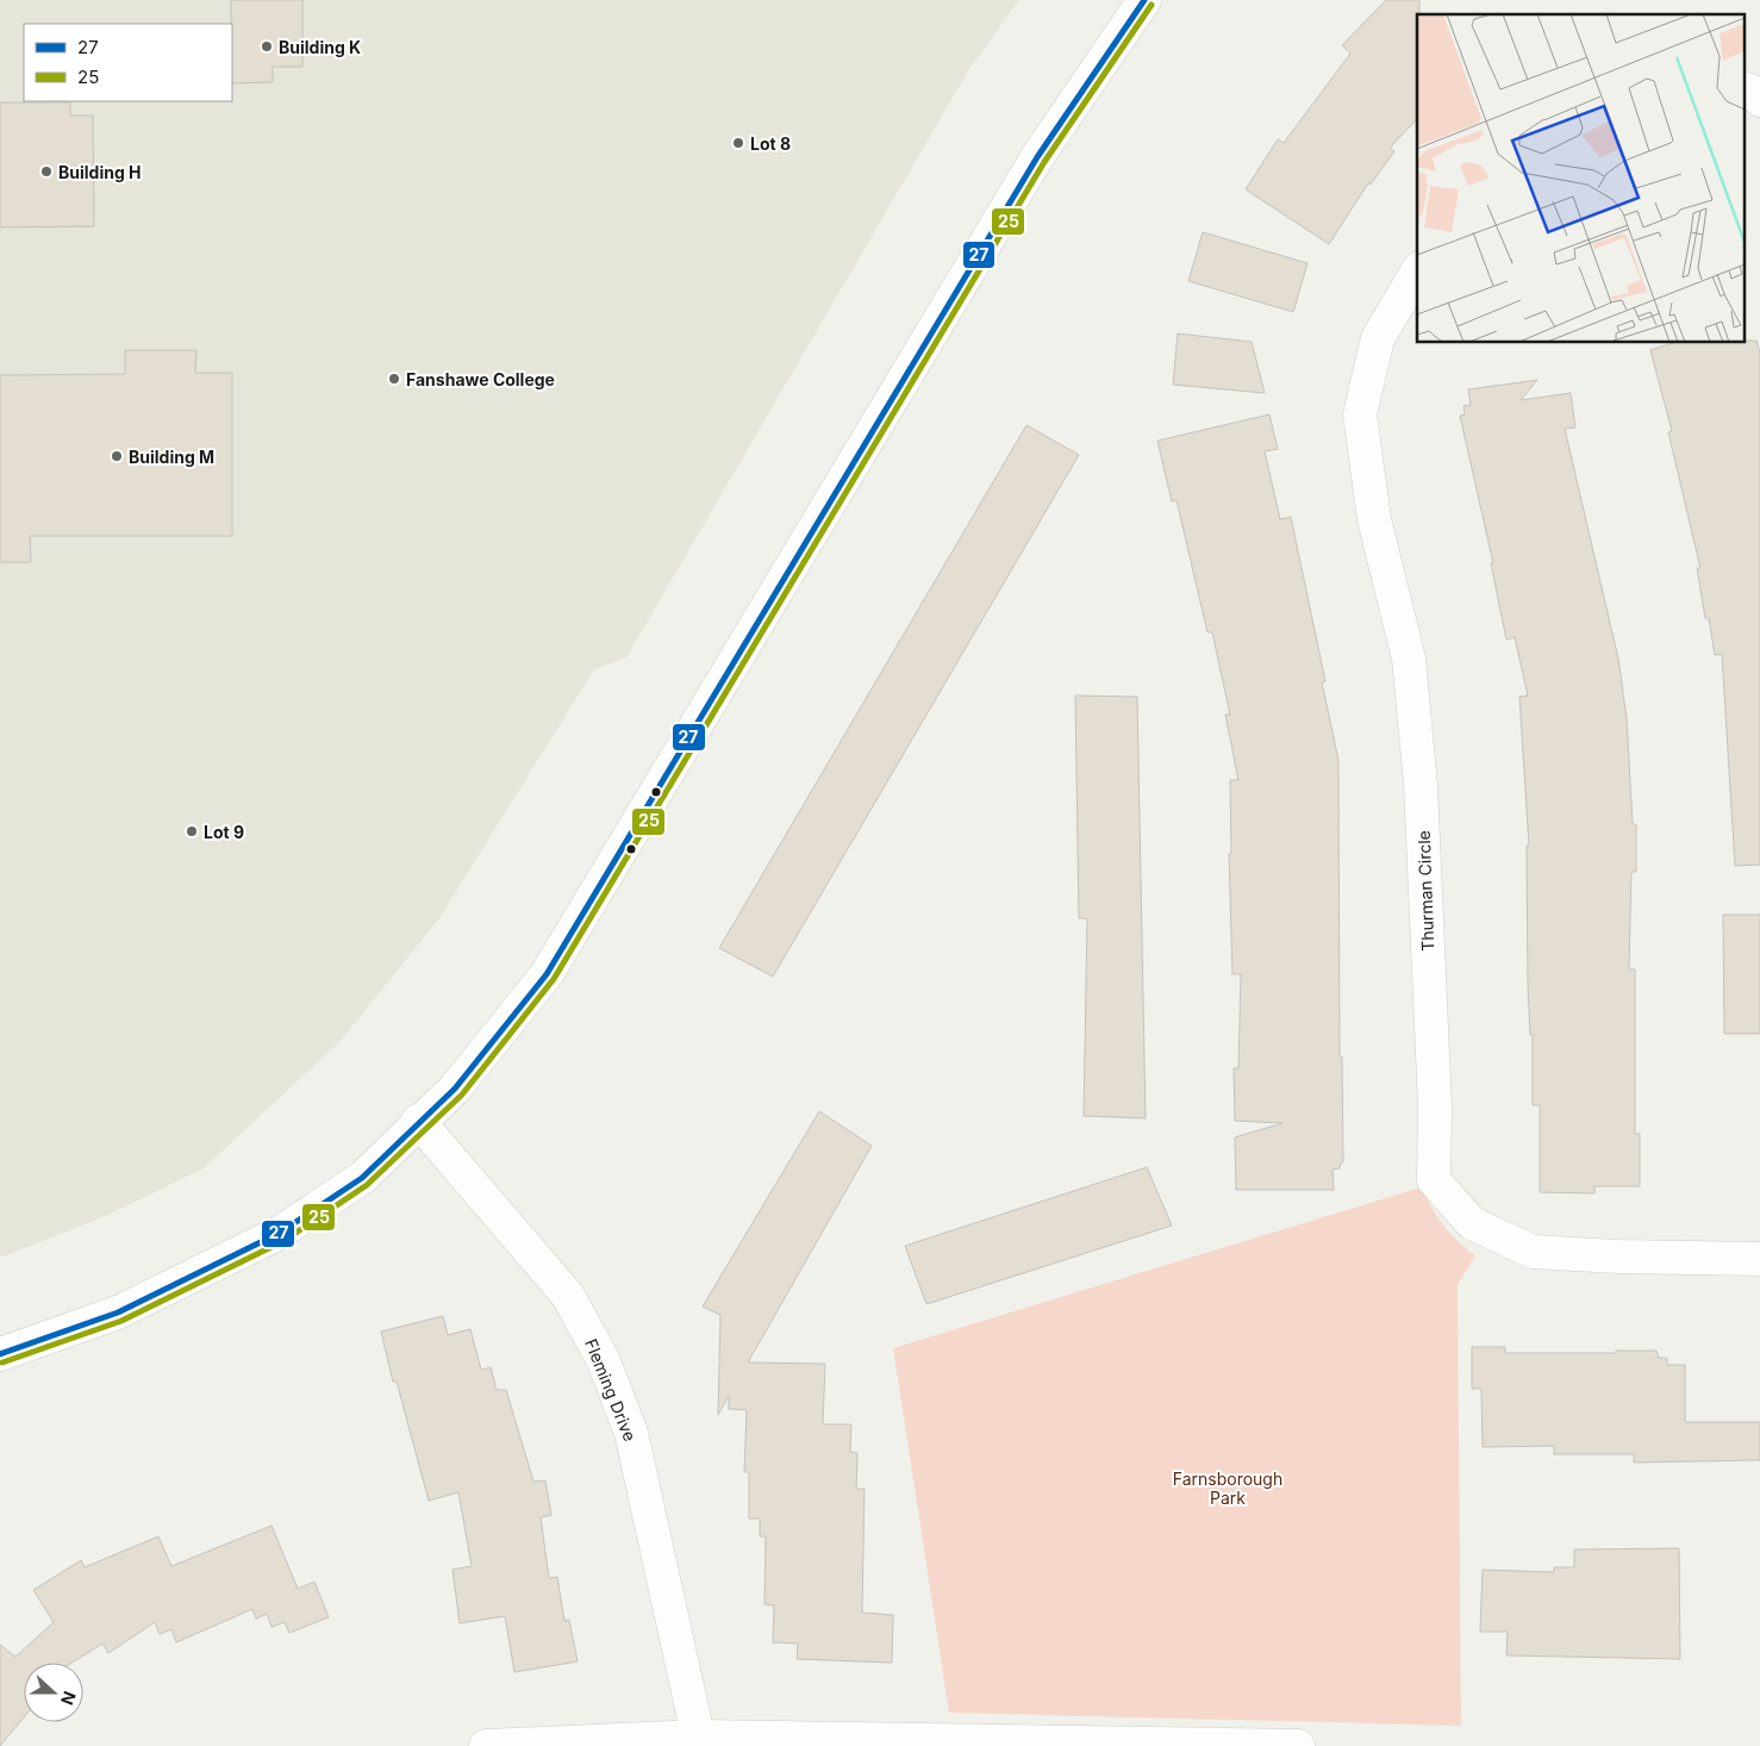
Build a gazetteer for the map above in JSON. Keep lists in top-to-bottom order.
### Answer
{
  "streets": {
    "street": ["Thurman Circle", "Fleming Drive"]
  },
  "parks": ["Farnsborough Park"],
  "places": [
    "Building K",
    "Lot 8",
    "Building H",
    "Fanshawe College",
    "Building M",
    "Lot 9"
  ],
  "lines": ["transit line 27", "transit line 25"],
  "legend": ["27", "25"],
  "north": "right"
}
